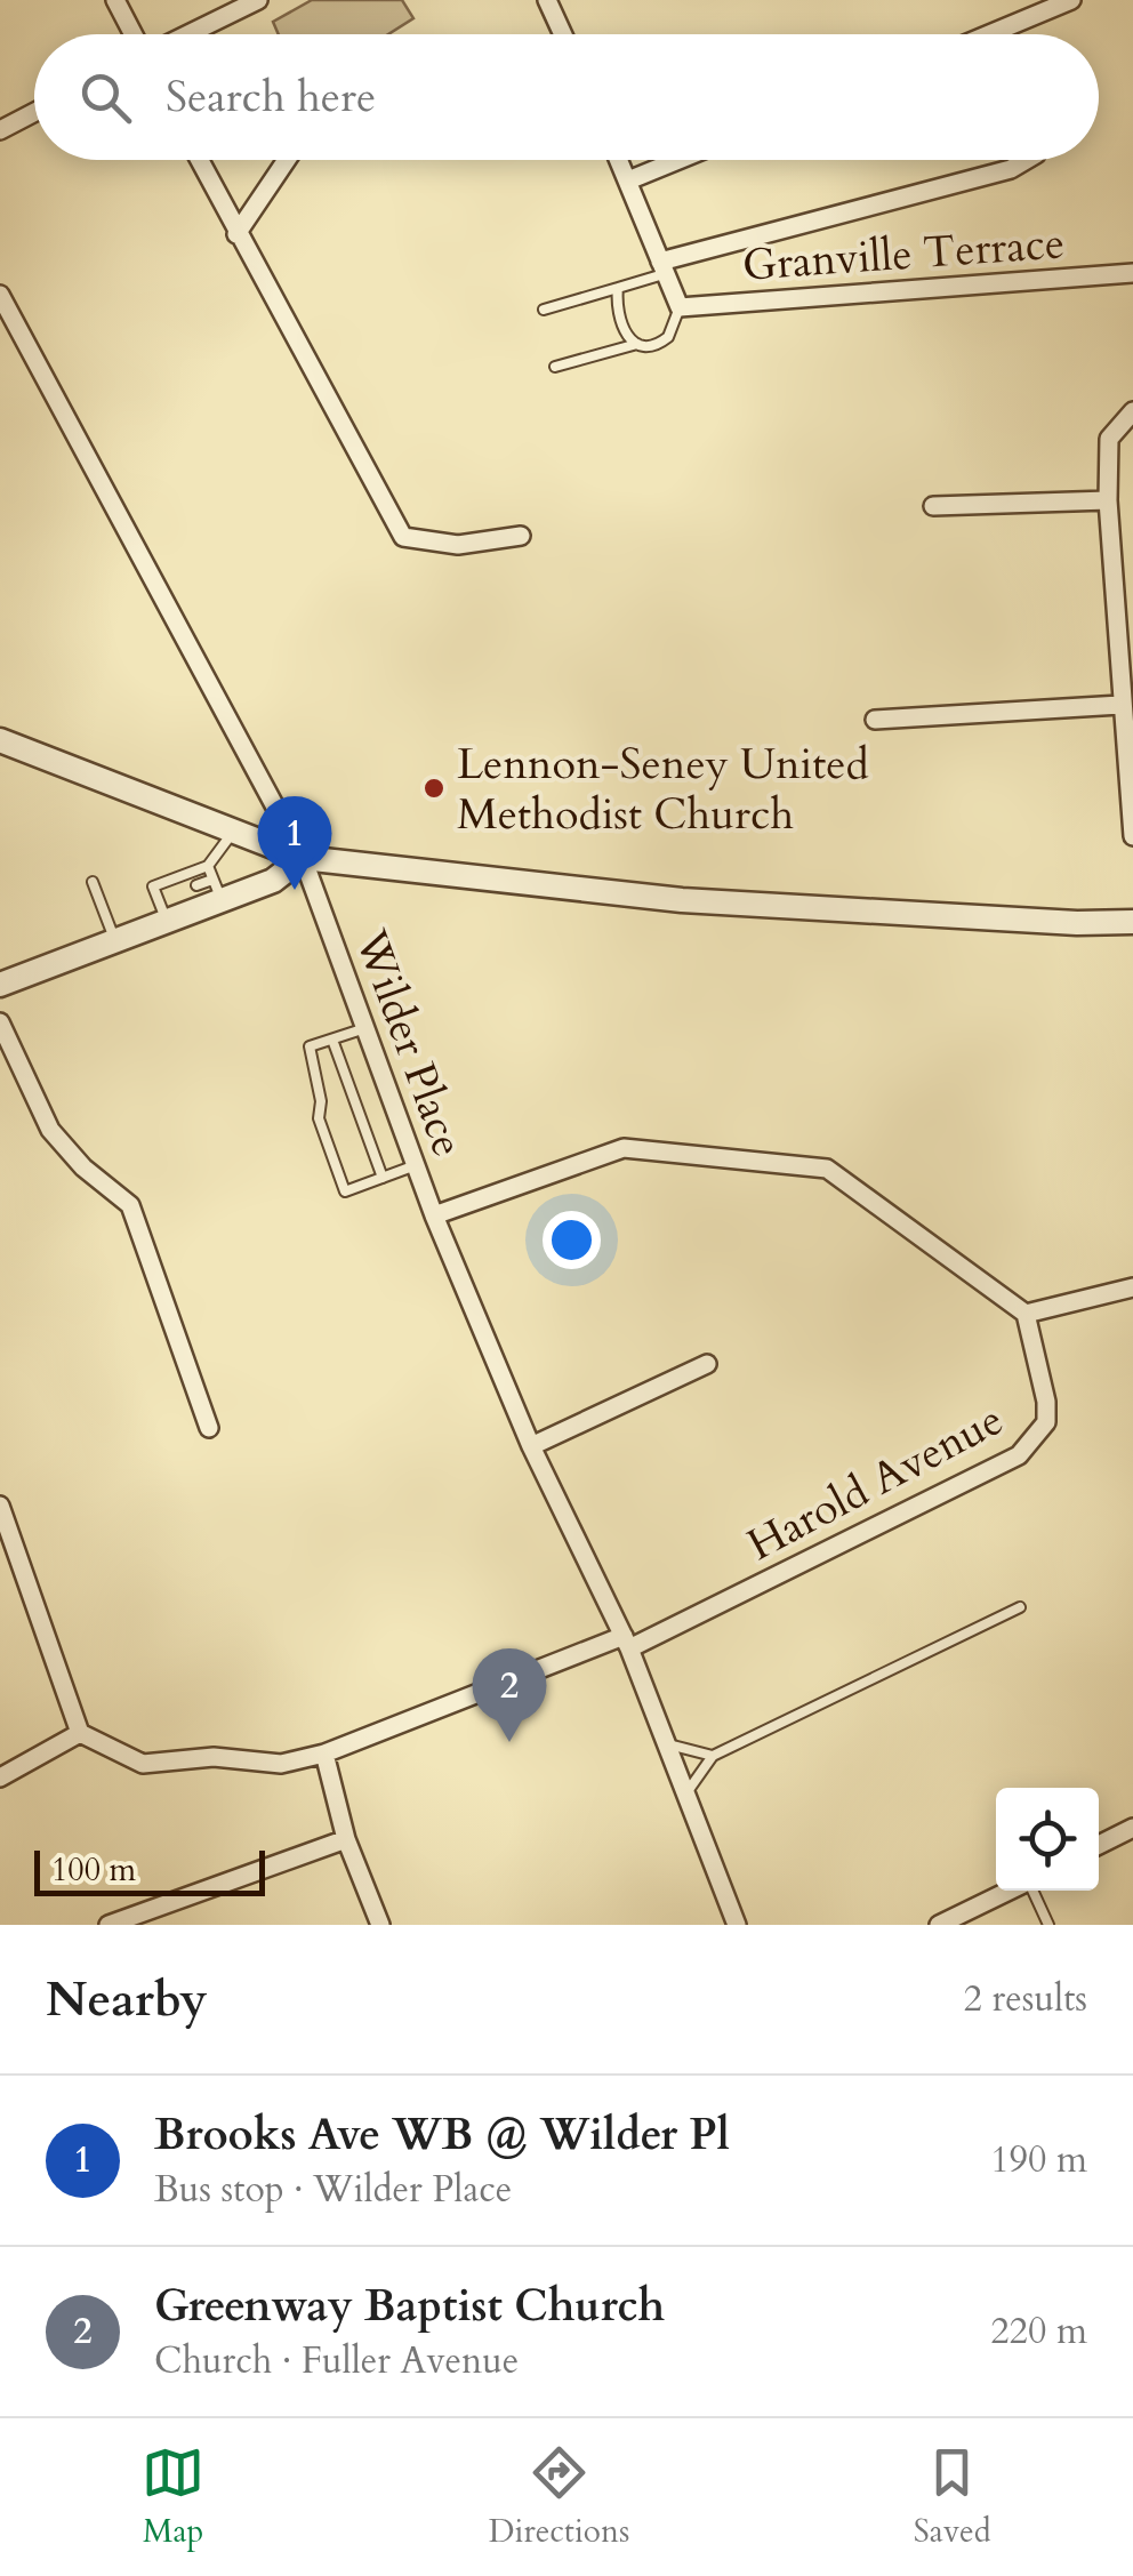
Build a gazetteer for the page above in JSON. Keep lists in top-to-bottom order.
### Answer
{
  "streets": {
    "street": ["Granville Terrace", "Wilder Place", "Harold Avenue"]
  },
  "crossings": [
    ["Wilder Place", "Harold Avenue"]
  ],
  "places": ["Lennon-Seney United Methodist Church"],
  "scale_bar": "100 m",
  "page": {
    "search": "Search here",
    "pins": ["1", "2"],
    "scale": "100 m",
    "heading": ["Nearby", "2 results"],
    "list": [
      {
        "mark": "1",
        "name": "Brooks Ave WB @ Wilder Pl",
        "note": "Bus stop · Wilder Place",
        "value": "190 m"
      },
      {
        "mark": "2",
        "name": "Greenway Baptist Church",
        "note": "Church · Fuller Avenue",
        "value": "220 m"
      }
    ],
    "nav": ["Map", "Directions", "Saved"]
  }
}
